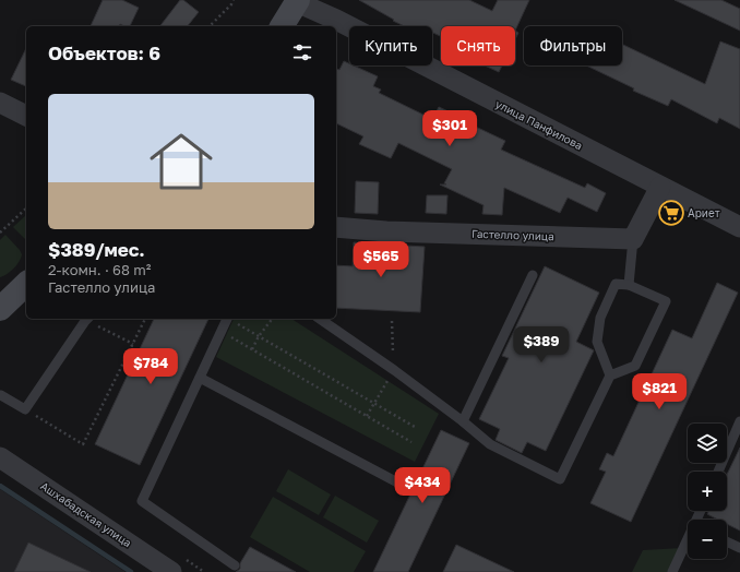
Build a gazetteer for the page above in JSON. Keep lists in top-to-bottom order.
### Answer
{
  "streets": {
    "street": ["улица Панфилова", "Гастелло улица", "Ашхабадская улица"]
  },
  "places": {
    "supermarket": ["Ариет"]
  },
  "page": {
    "chip": ["Купить", "Снять", "Фильтры"],
    "heading": "Объектов: 6",
    "list": [
      {
        "name": "$389/мес.",
        "note": "2-комн. · 68 m² · Гастелло улица"
      }
    ],
    "price": [
      "$301",
      "$565",
      "$389",
      "$784",
      "$821",
      "$434"
    ],
    "map_buttons": ["+", "−"]
  }
}
